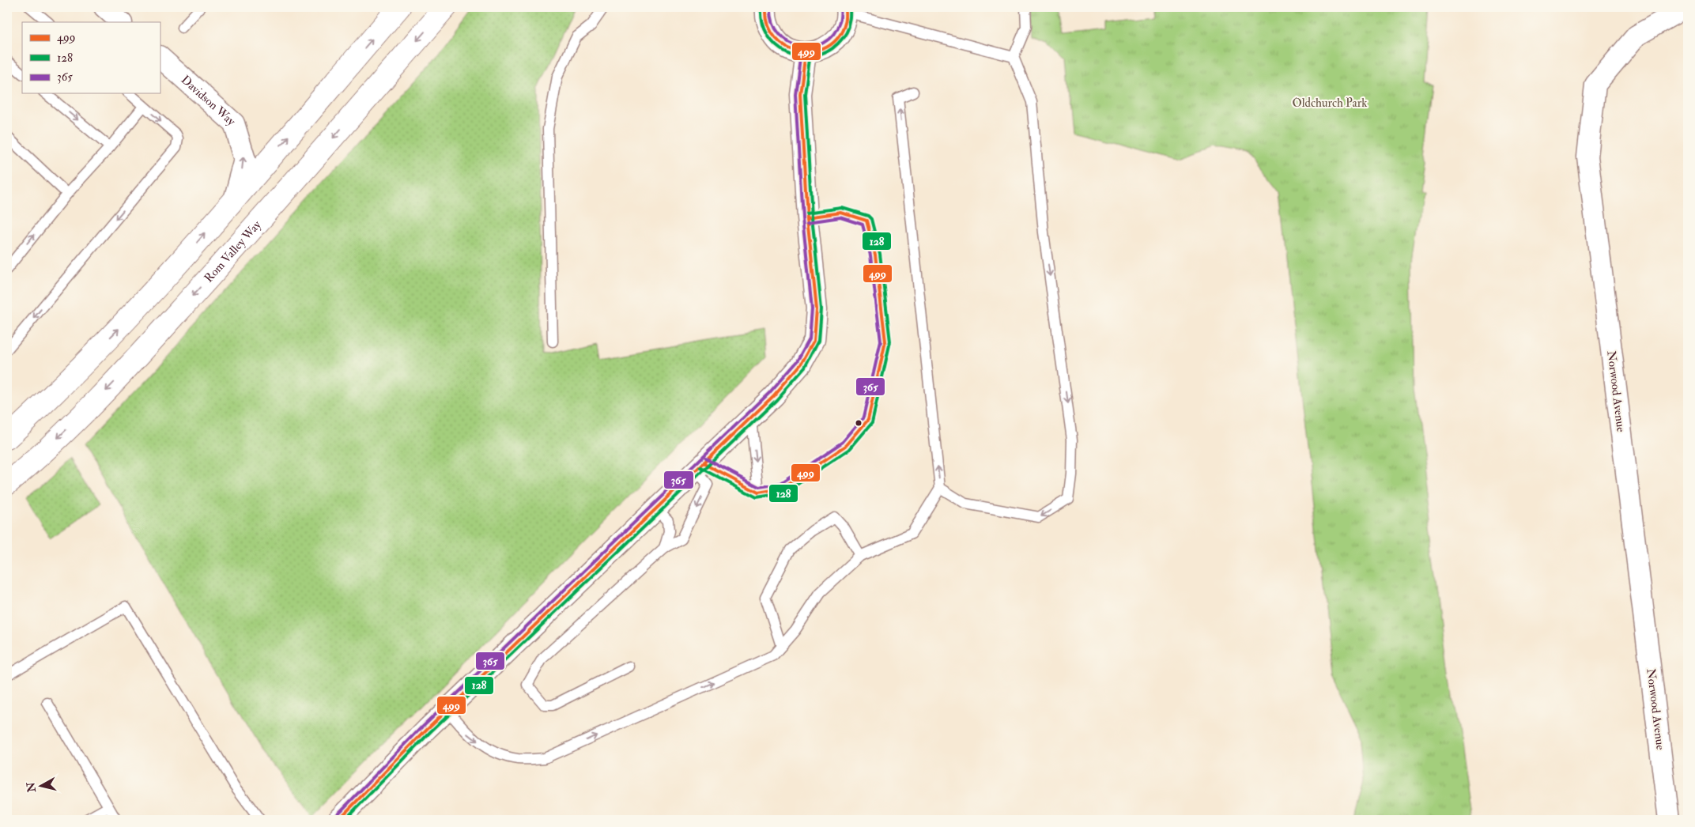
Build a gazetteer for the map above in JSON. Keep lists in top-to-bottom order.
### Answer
{
  "streets": {
    "main road": ["Rom Valley Way"],
    "street": ["Davidson Way", "Norwood Avenue"]
  },
  "one_way": ["Davidson Way"],
  "parks": ["Oldchurch Park"],
  "lines": ["transit line 499", "transit line 128", "transit line 365"],
  "legend": ["499", "128", "365"],
  "north": "left"
}
